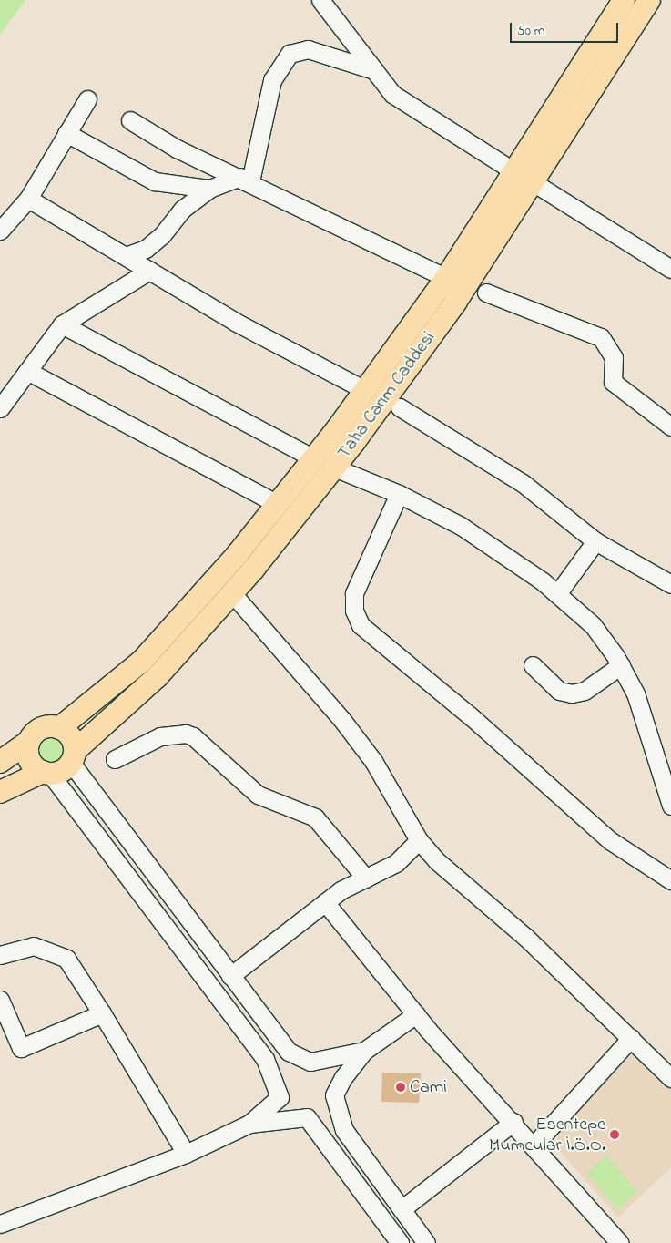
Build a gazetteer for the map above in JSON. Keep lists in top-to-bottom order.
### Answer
{
  "streets": {
    "main road": ["Taha Carım Caddesi"]
  },
  "places": ["Cami", "Esentepe Mumcular İ.Ö.O."],
  "scale_bar": "50 m"
}
